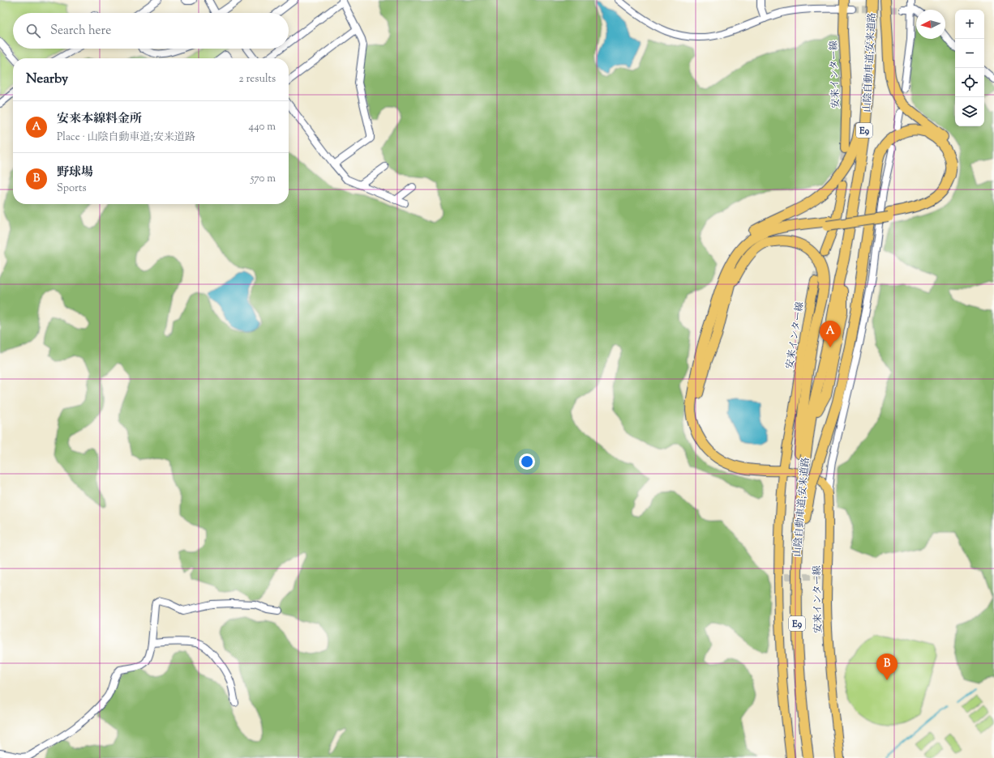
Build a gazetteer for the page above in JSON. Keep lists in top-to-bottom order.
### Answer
{
  "streets": {
    "highway": ["山陰自動車道;安来道路", "E9"],
    "main road": ["安来インター線"]
  },
  "north": "left",
  "page": {
    "map_buttons": ["+", "−"],
    "search": "Search here",
    "heading": ["Nearby", "2 results"],
    "list": [
      {
        "mark": "A",
        "name": "安来本線料金所",
        "note": "Place · 山陰自動車道;安来道路",
        "value": "440 m"
      },
      {
        "mark": "B",
        "name": "野球場",
        "note": "Sports",
        "value": "570 m"
      }
    ],
    "pins": ["A", "B"]
  }
}
